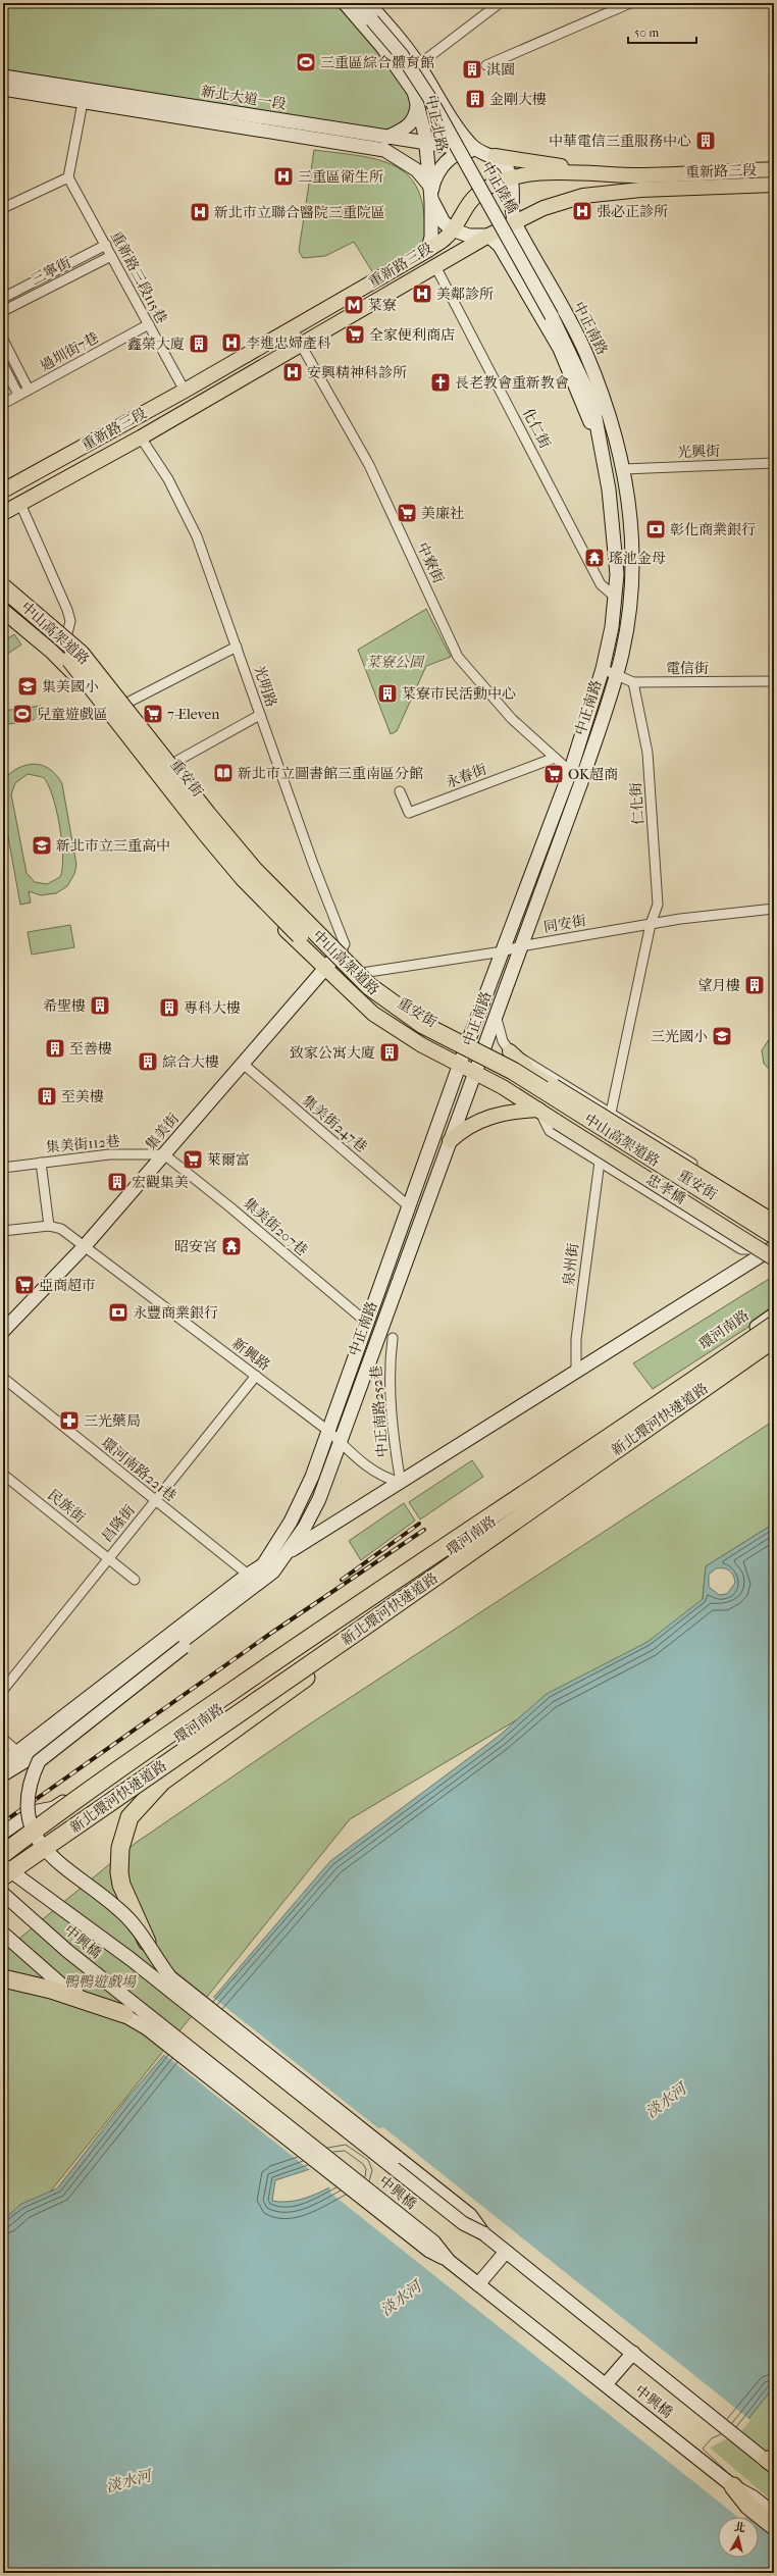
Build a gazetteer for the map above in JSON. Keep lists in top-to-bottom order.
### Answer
{
  "streets": {
    "highway": ["中山高架道路", "新北環河快速道路"],
    "main road": [
      "新北大道一段",
      "中正北路",
      "重新路三段",
      "中正陸橋",
      "中正南路",
      "重安街",
      "集美街",
      "忠孝橋",
      "環河南路",
      "中興橋"
    ],
    "street": [
      "三寧街",
      "重新路三段115巷",
      "過圳街7巷",
      "化仁街",
      "光興街",
      "中寮街",
      "電信街",
      "光明路",
      "永春街",
      "仁化街",
      "同安街",
      "集美街247巷",
      "集美街112巷",
      "集美街207巷",
      "泉州街",
      "新興路",
      "中正南路252巷",
      "環河南路221巷",
      "民族街",
      "昌隆街"
    ]
  },
  "crossings": [
    ["新北大道一段", "中正北路"],
    ["中正北路", "重新路三段"],
    ["重新路三段", "重新路三段115巷"],
    ["重新路三段", "中正南路"],
    ["重新路三段", "化仁街"],
    ["重新路三段", "中寮街"],
    ["重新路三段", "光明路"],
    ["中正陸橋", "中正南路"],
    ["三寧街", "重新路三段115巷"],
    ["重新路三段115巷", "過圳街7巷"],
    ["中正南路", "化仁街"],
    ["中正南路", "光興街"],
    ["中正南路", "中寮街"],
    ["中正南路", "電信街"],
    ["中正南路", "重安街"],
    ["中正南路", "同安街"],
    ["中正南路", "集美街247巷"],
    ["中正南路", "集美街207巷"],
    ["中正南路", "新興路"],
    ["中寮街", "永春街"],
    ["中山高架道路", "重安街"],
    ["中山高架道路", "忠孝橋"],
    ["電信街", "仁化街"],
    ["光明路", "重安街"],
    ["光明路", "集美街"],
    ["重安街", "同安街"],
    ["重安街", "集美街"],
    ["重安街", "忠孝橋"],
    ["仁化街", "同安街"],
    ["集美街247巷", "集美街"],
    ["集美街", "集美街112巷"],
    ["集美街", "集美街207巷"],
    ["集美街", "新興路"],
    ["集美街112巷", "集美街207巷"],
    ["環河南路", "新北環河快速道路"],
    ["環河南路", "中興橋"],
    ["新興路", "中正南路252巷"],
    ["新興路", "昌隆街"],
    ["新北環河快速道路", "中興橋"],
    ["環河南路221巷", "昌隆街"],
    ["民族街", "昌隆街"]
  ],
  "water": ["淡水河"],
  "parks": ["菜寮公園", "鴨鴨遊戲場"],
  "places": {
    "sports": ["三重區綜合體育館", "兒童遊戲區"],
    "building": [
      "淇園",
      "金剛大樓",
      "中華電信三重服務中心",
      "鑫榮大廈",
      "菜寮市民活動中心",
      "望月樓",
      "希聖樓",
      "專科大樓",
      "至善樓",
      "致家公寓大廈",
      "綜合大樓",
      "至美樓",
      "宏觀集美"
    ],
    "hospital": [
      "三重區衛生所",
      "張必正診所",
      "新北市立聯合醫院三重院區",
      "美鄰診所",
      "李進忠婦產科",
      "安興精神科診所"
    ],
    "metro station": ["菜寮"],
    "supermarket": [
      "全家便利商店",
      "美廉社",
      "7-Eleven",
      "OK超商",
      "萊爾富",
      "亞商超市"
    ],
    "church": ["長老教會重新教會"],
    "bank": ["彰化商業銀行", "永豐商業銀行"],
    "temple": ["瑤池金母", "昭安宮"],
    "school or university": ["集美國小", "新北市立三重高中", "三光國小"],
    "library": ["新北市立圖書館三重南區分館"],
    "pharmacy": ["三光藥局"]
  },
  "scale_bar": "50 m",
  "north": "top"
}
